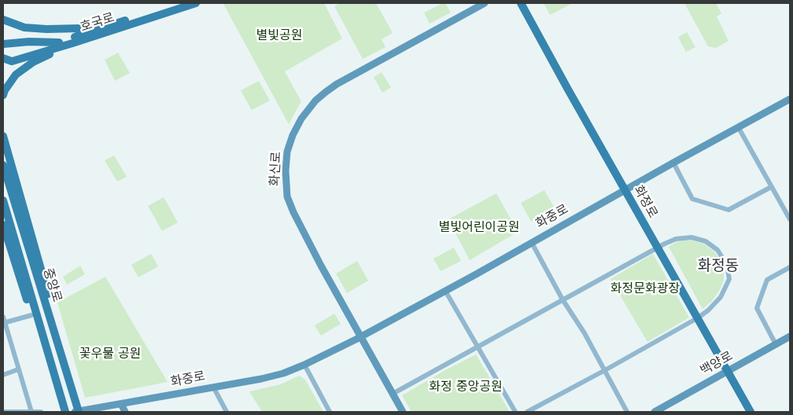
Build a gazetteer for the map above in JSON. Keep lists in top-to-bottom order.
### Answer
{
  "streets": {
    "main road": [
      "호국로",
      "화신로",
      "화정로",
      "화중로",
      "중앙로",
      "백양로"
    ]
  },
  "crossings": [
    ["화신로", "화중로"],
    ["화정로", "화중로"],
    ["화정로", "백양로"],
    ["화중로", "중앙로"]
  ],
  "districts": ["화정동"],
  "parks": [
    "별빛공원",
    "별빛어린이공원",
    "화정문화광장",
    "꽃우물 공원",
    "화정 중앙공원"
  ]
}
